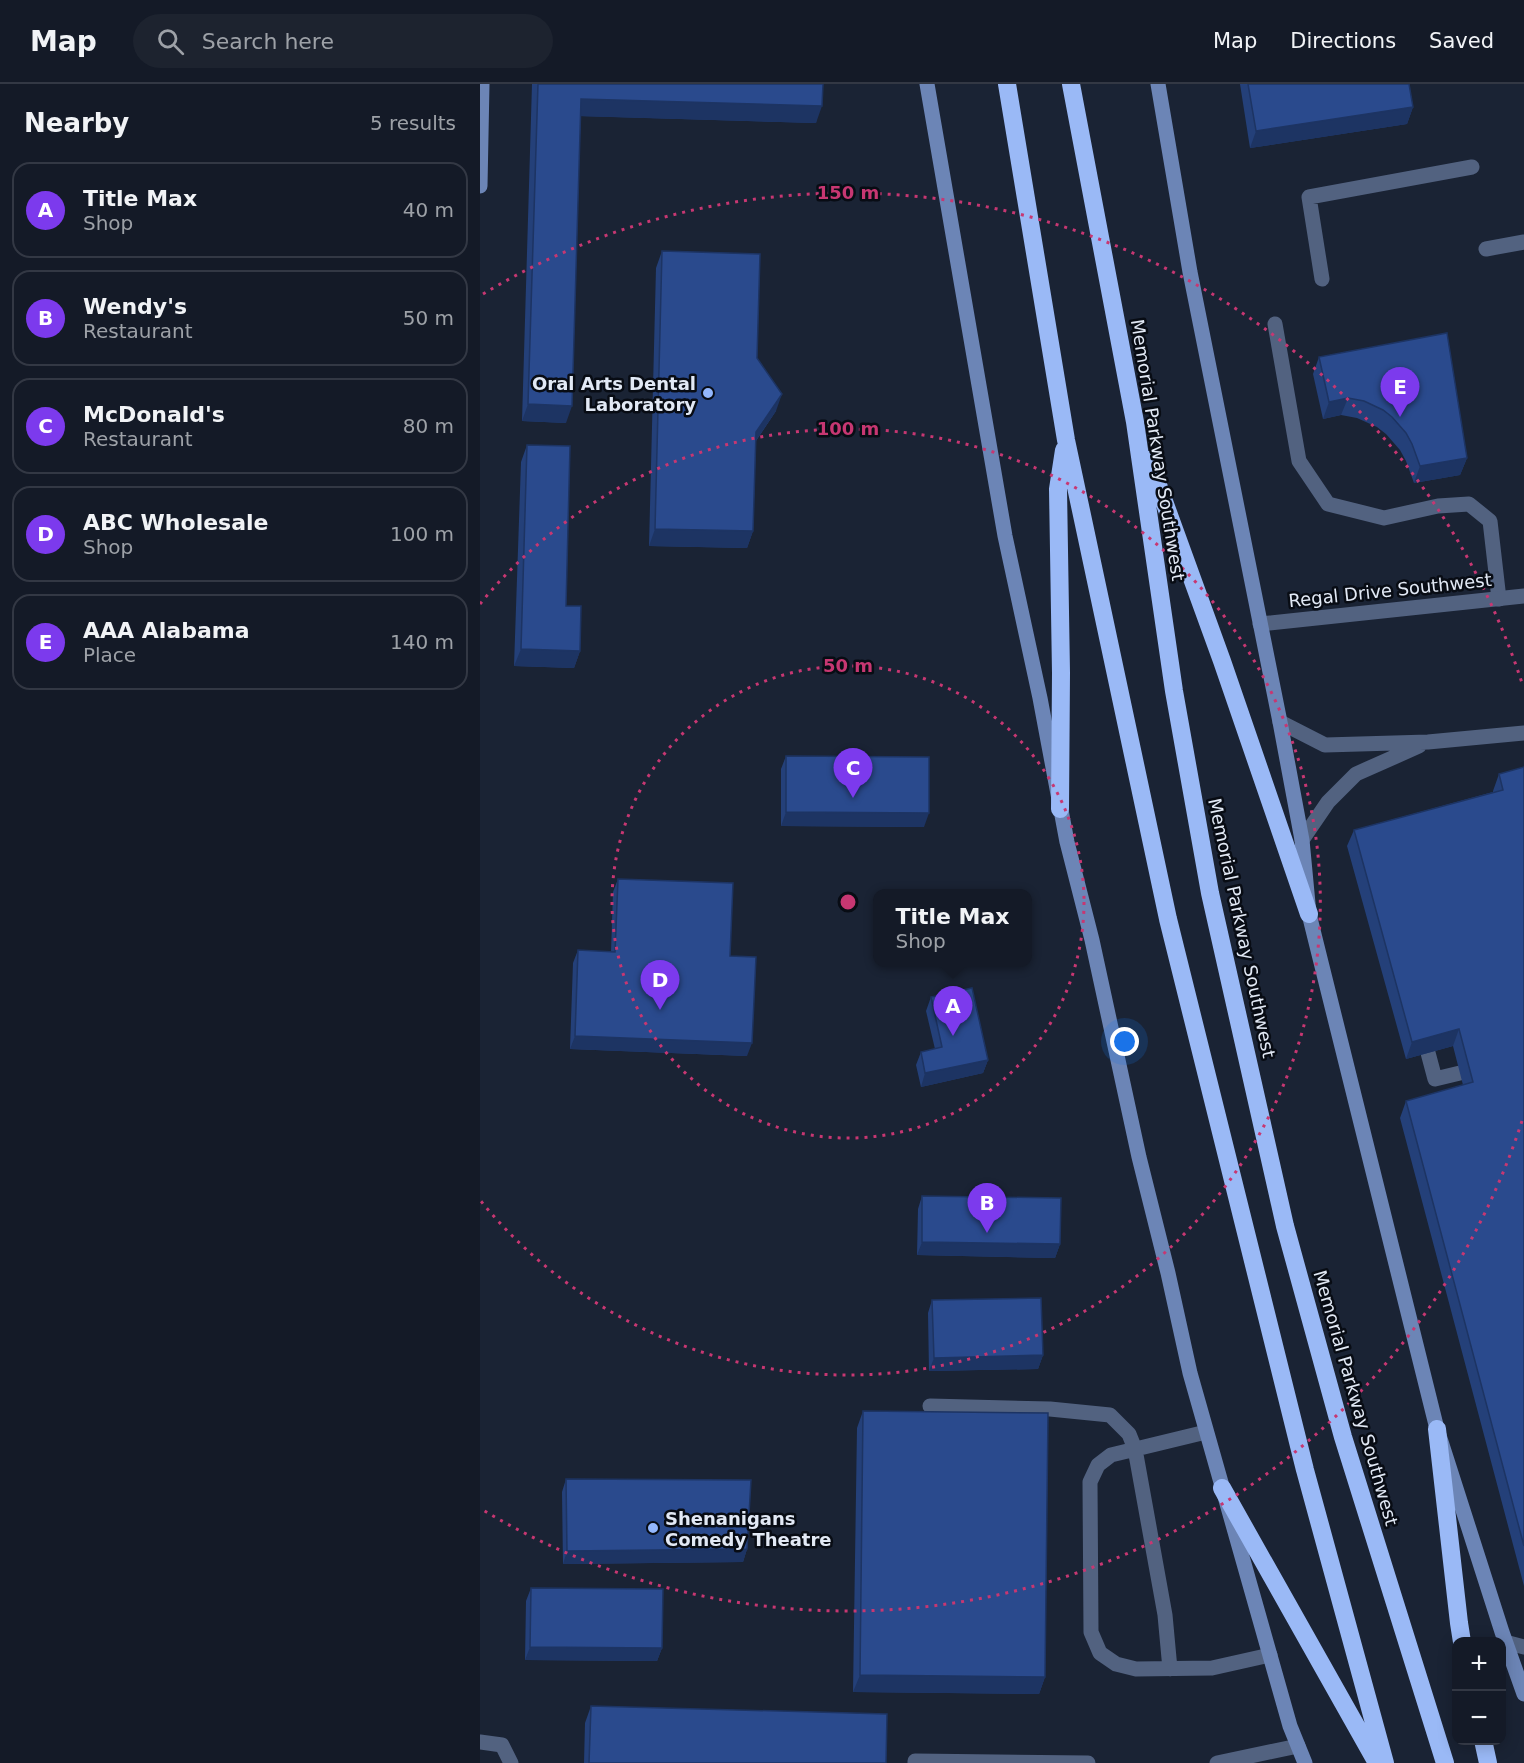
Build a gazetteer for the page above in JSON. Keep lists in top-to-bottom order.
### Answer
{
  "streets": {
    "highway": ["Memorial Parkway Southwest"],
    "street": ["Regal Drive Southwest"]
  },
  "places": ["Oral Arts Dental Laboratory", "Shenanigans Comedy Theatre"],
  "page": {
    "header": "Map",
    "search": "Search here",
    "nav": ["Map", "Directions", "Saved"],
    "heading": ["Nearby", "5 results"],
    "list": [
      {
        "mark": "A",
        "name": "Title Max",
        "note": "Shop",
        "value": "40 m"
      },
      {
        "mark": "B",
        "name": "Wendy's",
        "note": "Restaurant",
        "value": "50 m"
      },
      {
        "mark": "C",
        "name": "McDonald's",
        "note": "Restaurant",
        "value": "80 m"
      },
      {
        "mark": "D",
        "name": "ABC Wholesale",
        "note": "Shop",
        "value": "100 m"
      },
      {
        "mark": "E",
        "name": "AAA Alabama",
        "note": "Place",
        "value": "140 m"
      }
    ],
    "pins": [
      "E",
      "C",
      "D",
      "A",
      "B"
    ],
    "popup": ["Title Max", "Shop"],
    "map_buttons": ["+", "−"]
  },
  "rings": ["150 m", "100 m", "50 m"]
}
